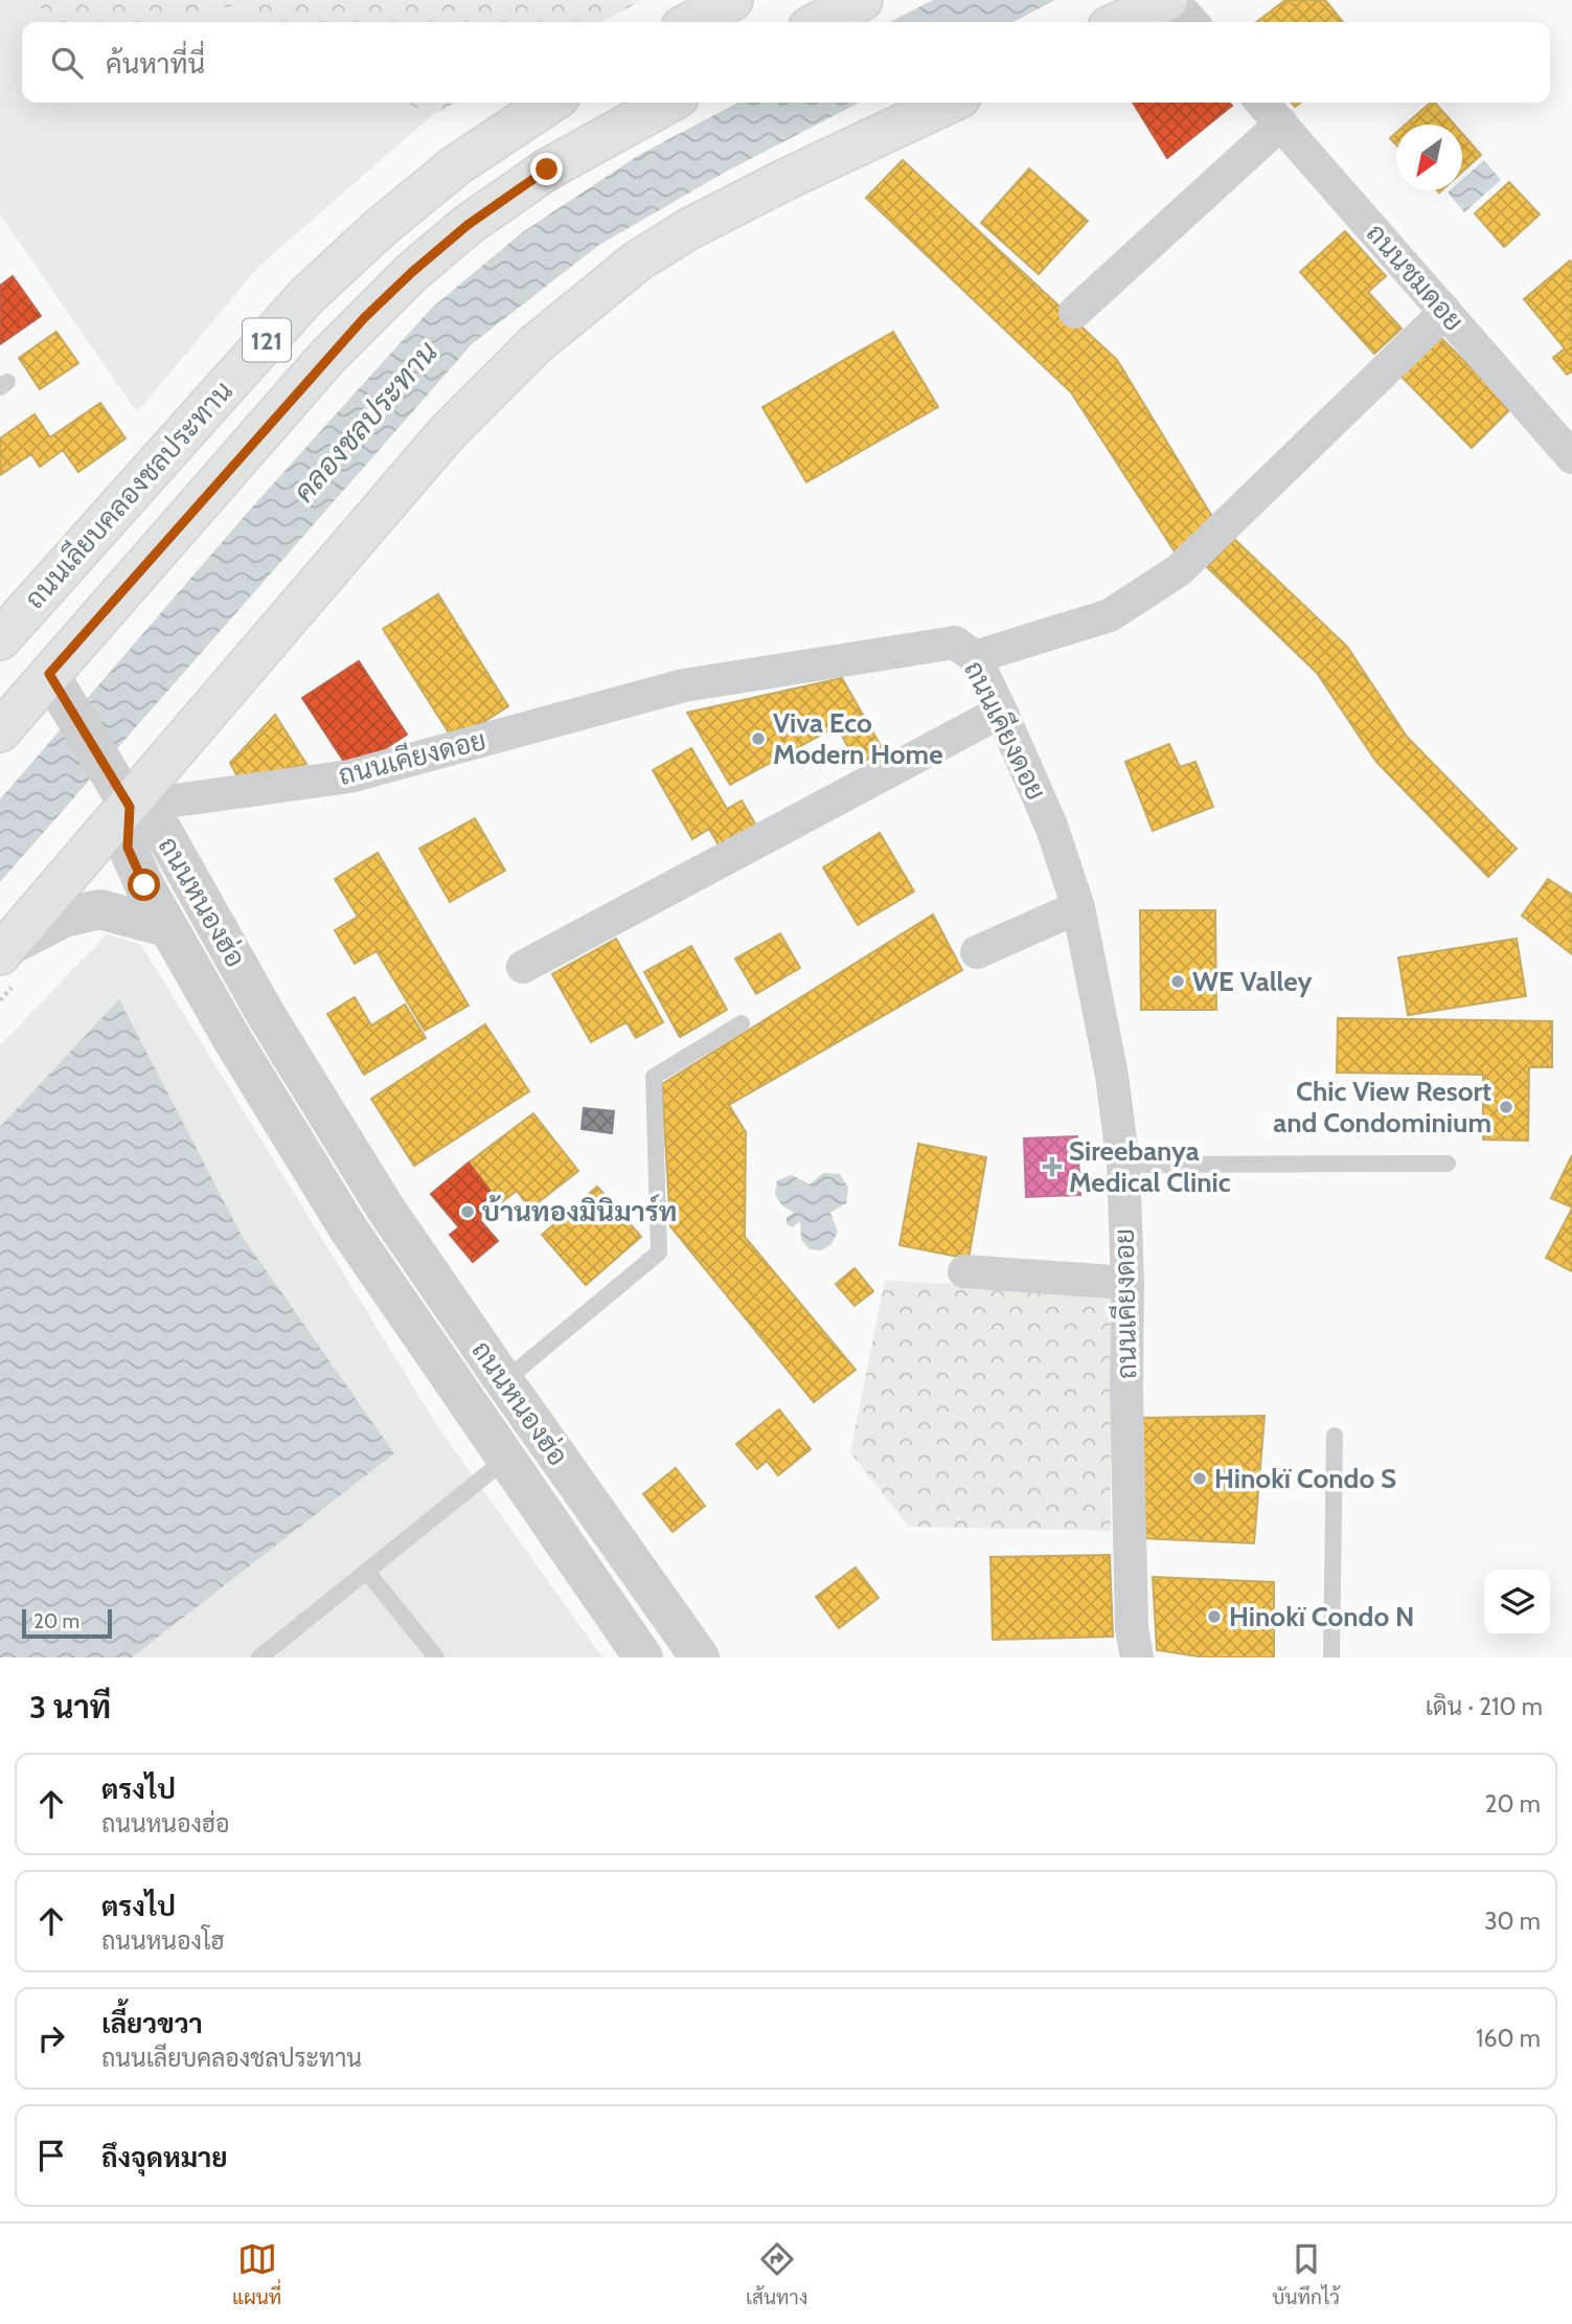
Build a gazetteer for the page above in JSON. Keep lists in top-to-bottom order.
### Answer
{
  "streets": {
    "main road": ["121", "ถนนเลียบคลองชลประทาน"],
    "street": ["ถนนชมดอย", "ถนนเคียงดอย", "ถนนหนองฮ่อ"]
  },
  "crossings": [
    ["ถนนเคียงดอย", "ถนนหนองฮ่อ"]
  ],
  "water": ["คลองชลประทาน"],
  "places": {
    "other": [
      "Viva Eco Modern Home",
      "WE Valley",
      "Chic View Resort and Condominium",
      "บ้านทองมินิมาร์ท",
      "Hinokï Condo S",
      "Hinokï Condo N"
    ],
    "health": ["Sireebanya Medical Clinic"]
  },
  "scale_bar": "20 m",
  "north": "bottom left",
  "page": {
    "search": "ค้นหาที่นี่",
    "scale": "20 m",
    "heading": ["3 นาที", "เดิน · 210 m"],
    "list": [
      ["ตรงไป", "ถนนหนองฮ่อ", "20 m"],
      ["ตรงไป", "ถนนหนองโฮ", "30 m"],
      ["เลี้ยวขวา", "ถนนเลียบคลองชลประทาน", "160 m"],
      "ถึงจุดหมาย"
    ],
    "nav": ["แผนที่", "เส้นทาง", "บันทึกไว้"]
  }
}
